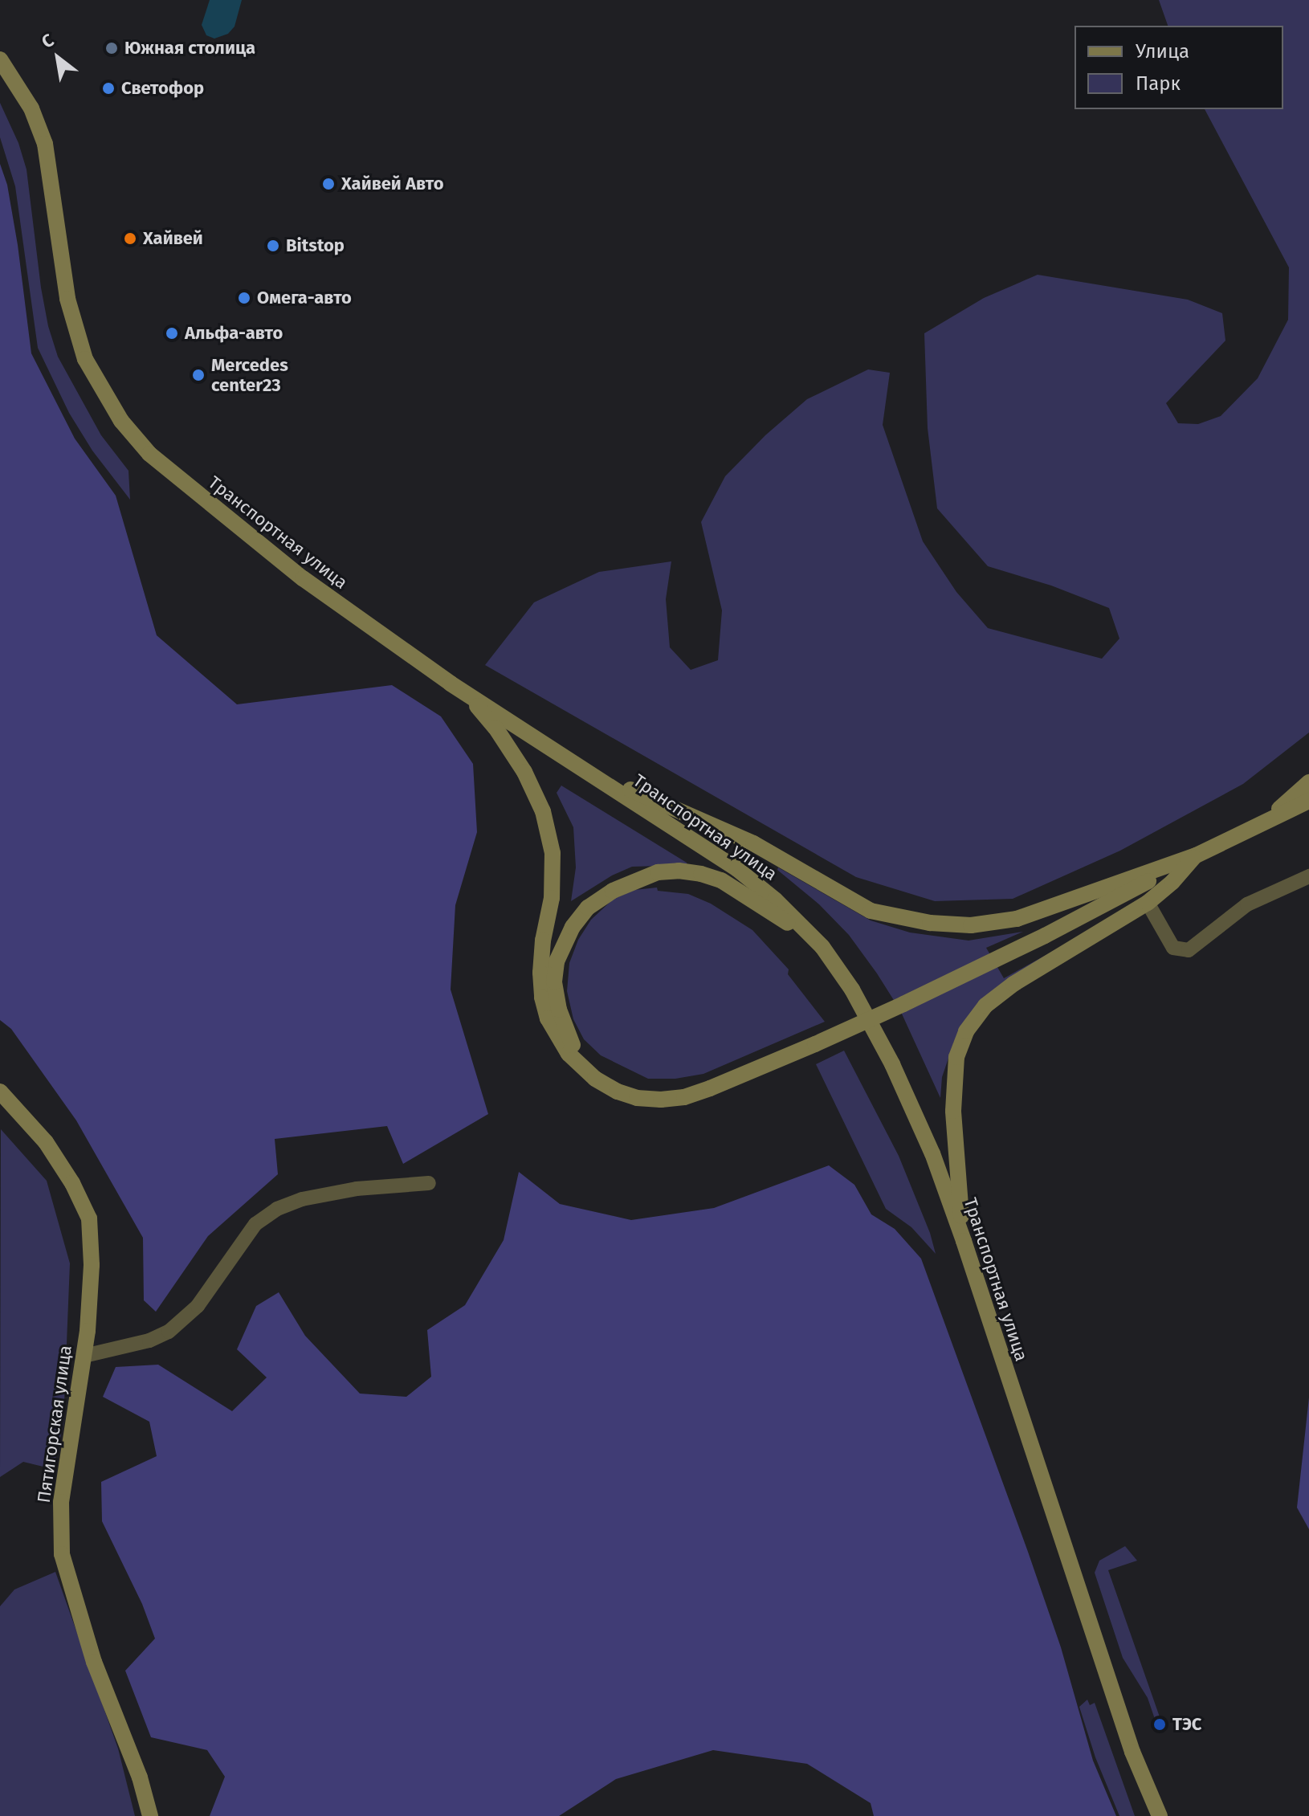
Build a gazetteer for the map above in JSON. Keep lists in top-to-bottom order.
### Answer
{
  "streets": {
    "main road": ["Транспортная улица", "Пятигорская улица"]
  },
  "places": [
    "Южная столица",
    "Светофор",
    "Хайвей Авто",
    "Хайвей",
    "Bitstop",
    "Омега-авто",
    "Альфа-авто",
    "Mercedes center23",
    "ТЭС"
  ],
  "legend": ["Улица", "Парк"],
  "north": "top left"
}
